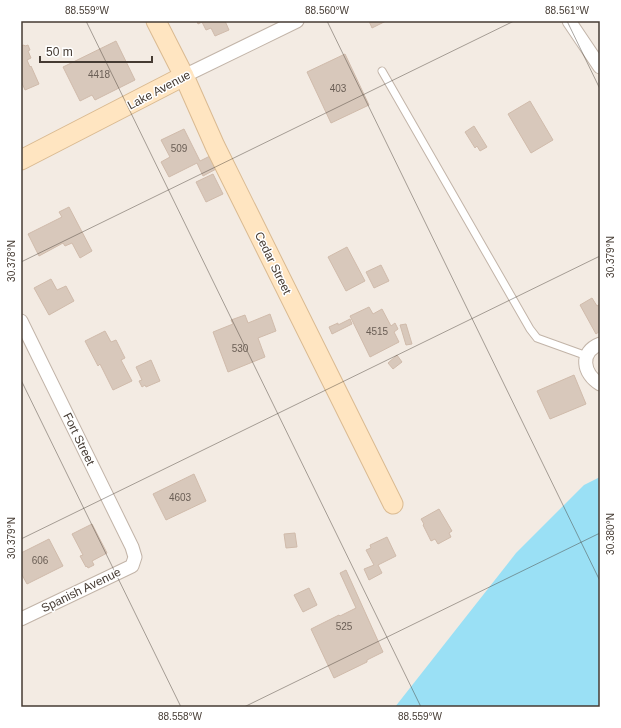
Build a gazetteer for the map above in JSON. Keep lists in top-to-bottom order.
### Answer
{
  "streets": {
    "street": [
      "Lake Avenue",
      "Cedar Street",
      "Fort Street",
      "Spanish Avenue"
    ]
  },
  "crossings": [
    ["Lake Avenue", "Cedar Street"],
    ["Fort Street", "Spanish Avenue"]
  ],
  "house_numbers": [
    "4418",
    "403",
    "509",
    "4515",
    "530",
    "4603",
    "606",
    "525"
  ],
  "scale_bar": "50 m",
  "coordinates": [
    "88.559°W",
    "88.560°W",
    "88.561°W",
    "30.379°N",
    "30.378°N",
    "30.380°N",
    "88.558°W"
  ]
}
